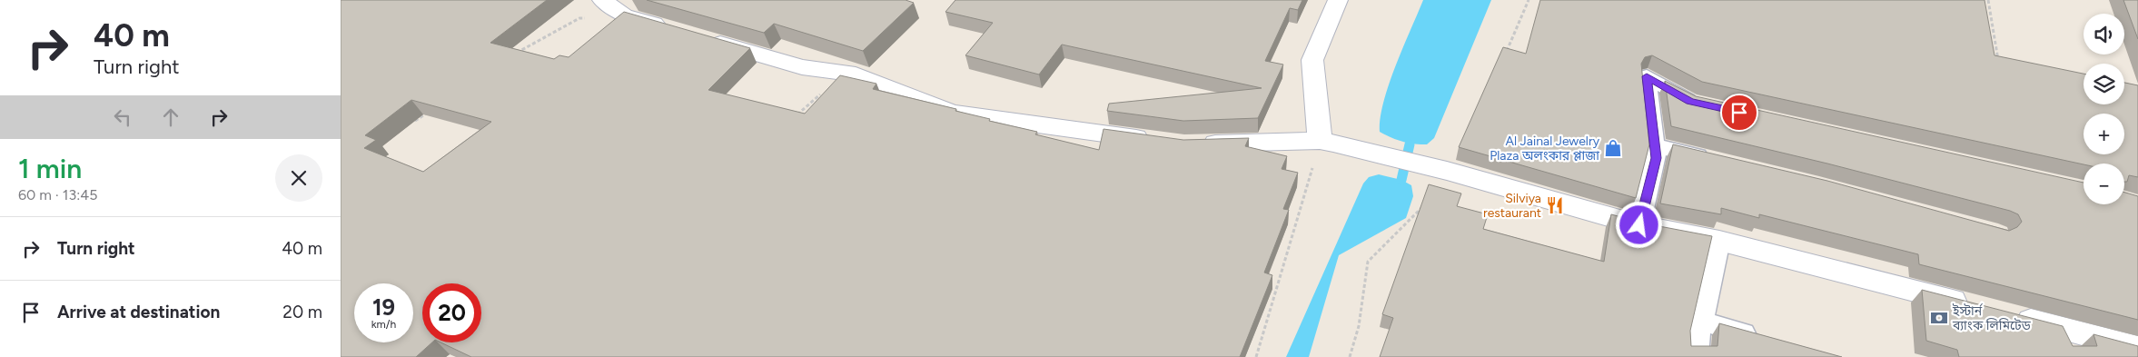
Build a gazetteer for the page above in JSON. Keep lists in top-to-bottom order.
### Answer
{
  "places": {
    "shop": ["Al Jainal Jewelry Plaza অলংকার প্লাজা"],
    "restaurant": ["Silviya restaurant"],
    "bank": ["ইস্টার্ন ব্যাংক লিমিটেড"]
  },
  "page": {
    "turn": ["40 m", "Turn right"],
    "map_buttons": ["+", "−"],
    "heading": ["1 min", "60 m · 13:45"],
    "list": [
      {
        "name": "Turn right",
        "value": "40 m"
      },
      {
        "name": "Arrive at destination",
        "value": "20 m"
      }
    ],
    "speed": "19 km/h",
    "limit": "20"
  }
}
